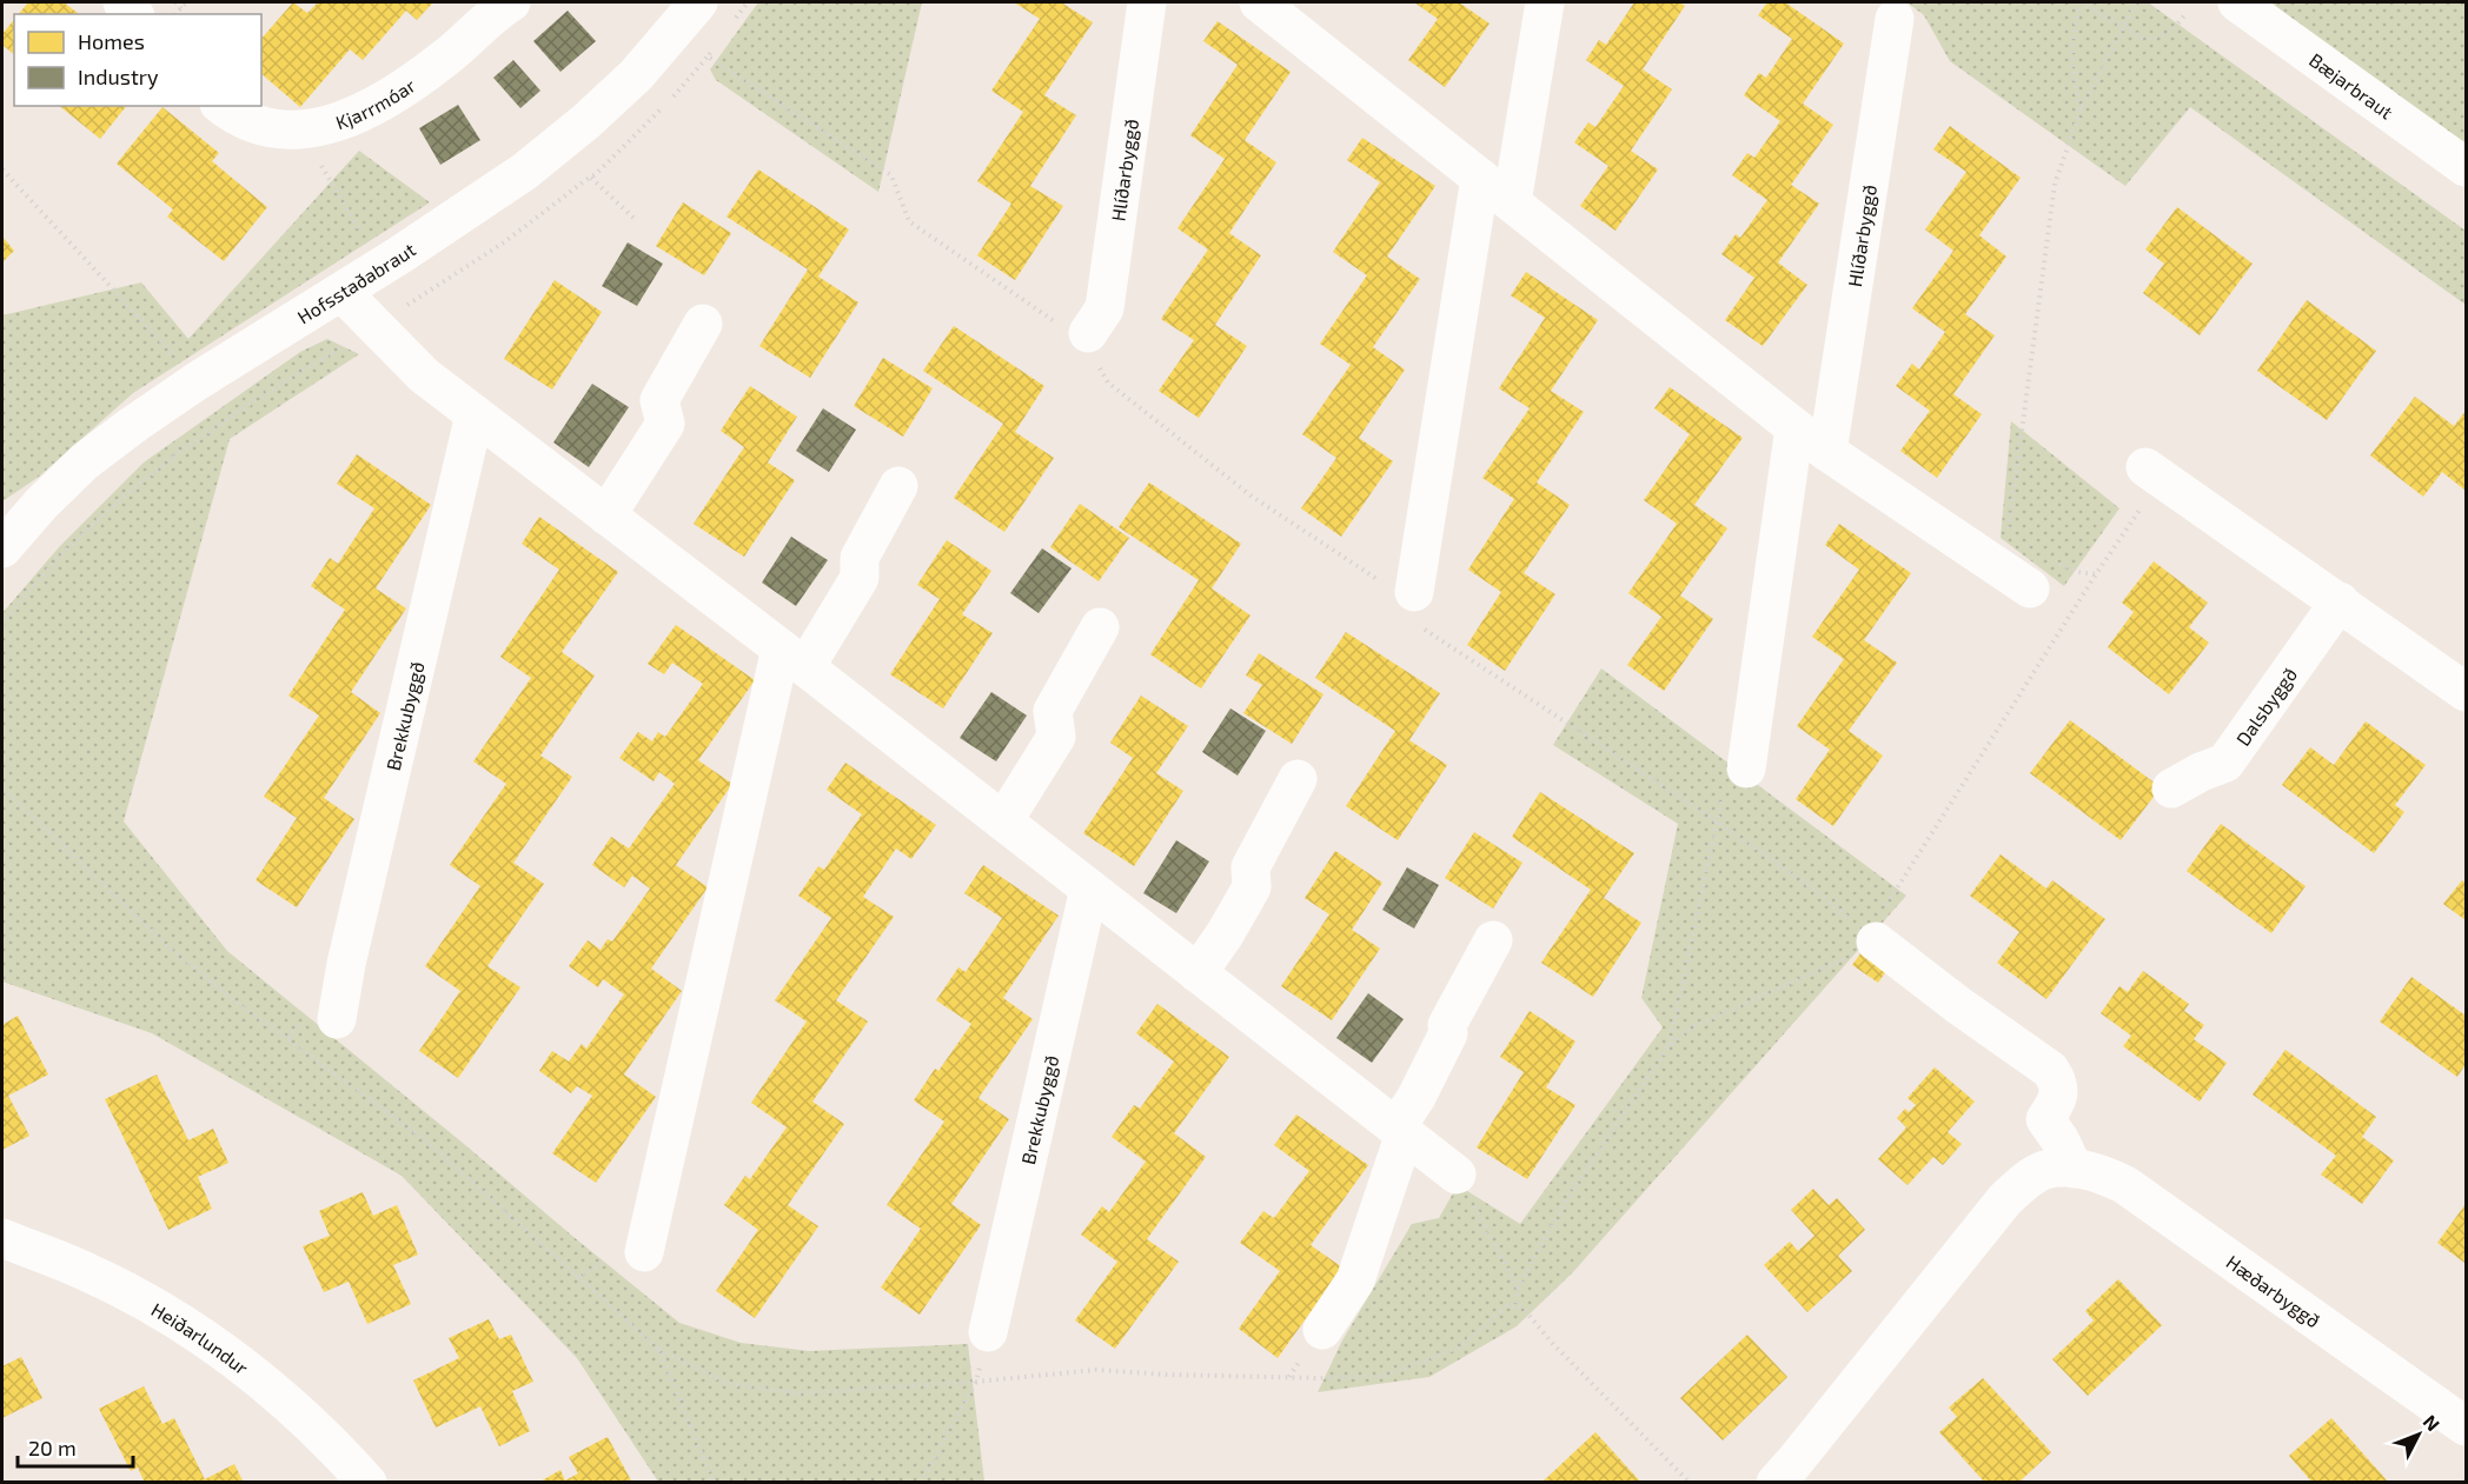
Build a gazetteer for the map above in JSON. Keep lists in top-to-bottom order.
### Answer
{
  "streets": {
    "street": [
      "Bæjarbraut",
      "Kjarrmóar",
      "Hlíðarbyggð",
      "Hofsstaðabraut",
      "Dalsbyggð",
      "Brekkubyggð",
      "Hæðarbyggð",
      "Heiðarlundur"
    ]
  },
  "legend": ["Homes", "Industry"],
  "scale_bar": "20 m",
  "north": "top right"
}
